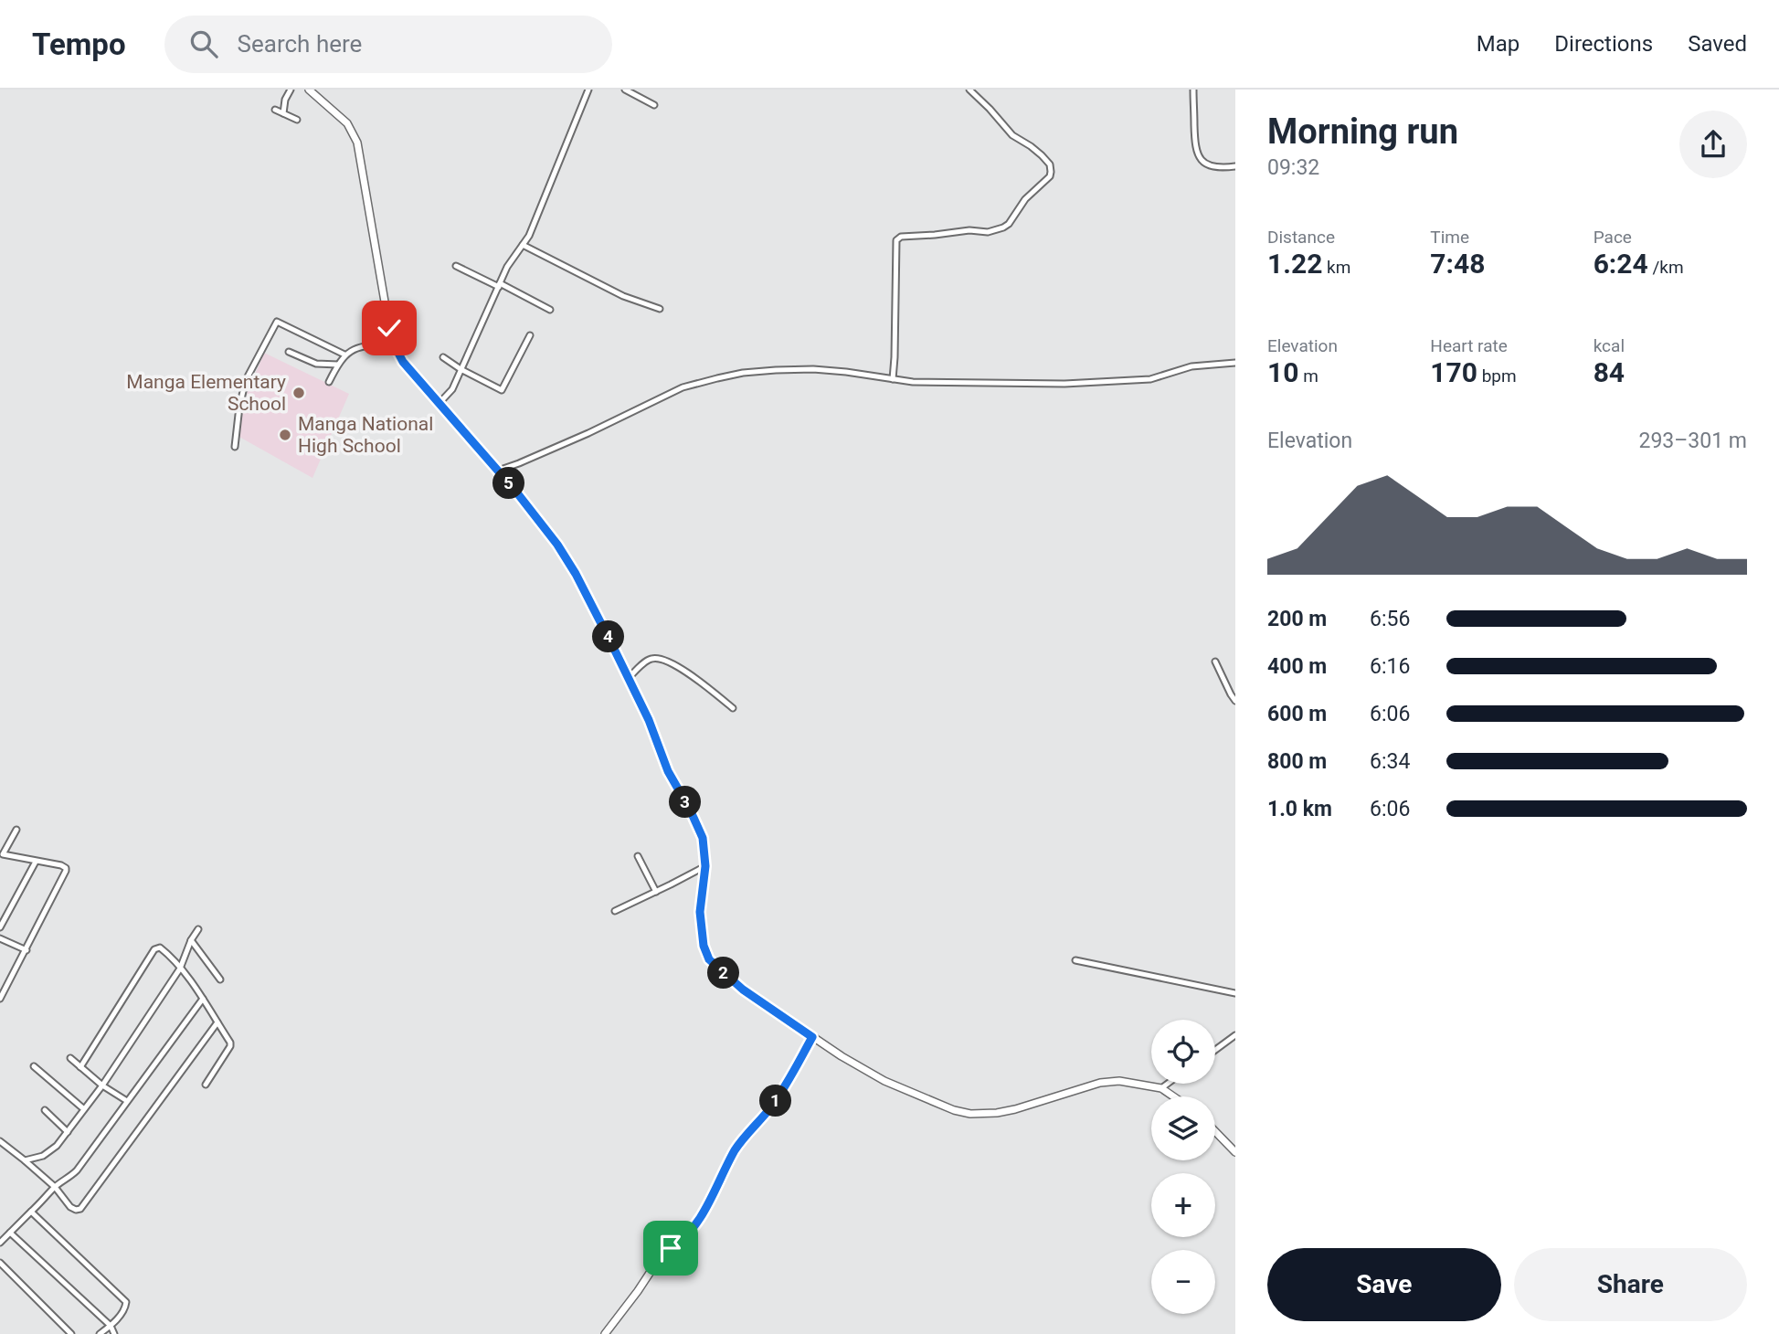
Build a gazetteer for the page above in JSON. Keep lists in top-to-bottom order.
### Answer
{
  "places": ["Manga Elementary School", "Manga National High School"],
  "page": {
    "header": "Tempo",
    "search": "Search here",
    "nav": ["Map", "Directions", "Saved"],
    "heading": ["Morning run", "09:32"],
    "stats": [
      ["Distance", "1.22 km"],
      ["Time", "7:48"],
      ["Pace", "6:24 /km"],
      ["Elevation", "10 m"],
      ["Heart rate", "170 bpm"],
      ["kcal", "84"]
    ],
    "chart": ["Elevation", "293–301 m"],
    "pins": [
      "5",
      "4",
      "3",
      "2",
      "1"
    ],
    "list": [
      {
        "name": "200 m",
        "note": "6:56"
      },
      {
        "name": "400 m",
        "note": "6:16"
      },
      {
        "name": "600 m",
        "note": "6:06"
      },
      {
        "name": "800 m",
        "note": "6:34"
      },
      {
        "name": "1.0 km",
        "note": "6:06"
      }
    ],
    "map_buttons": ["+", "−"],
    "buttons": ["Save", "Share"]
  }
}
